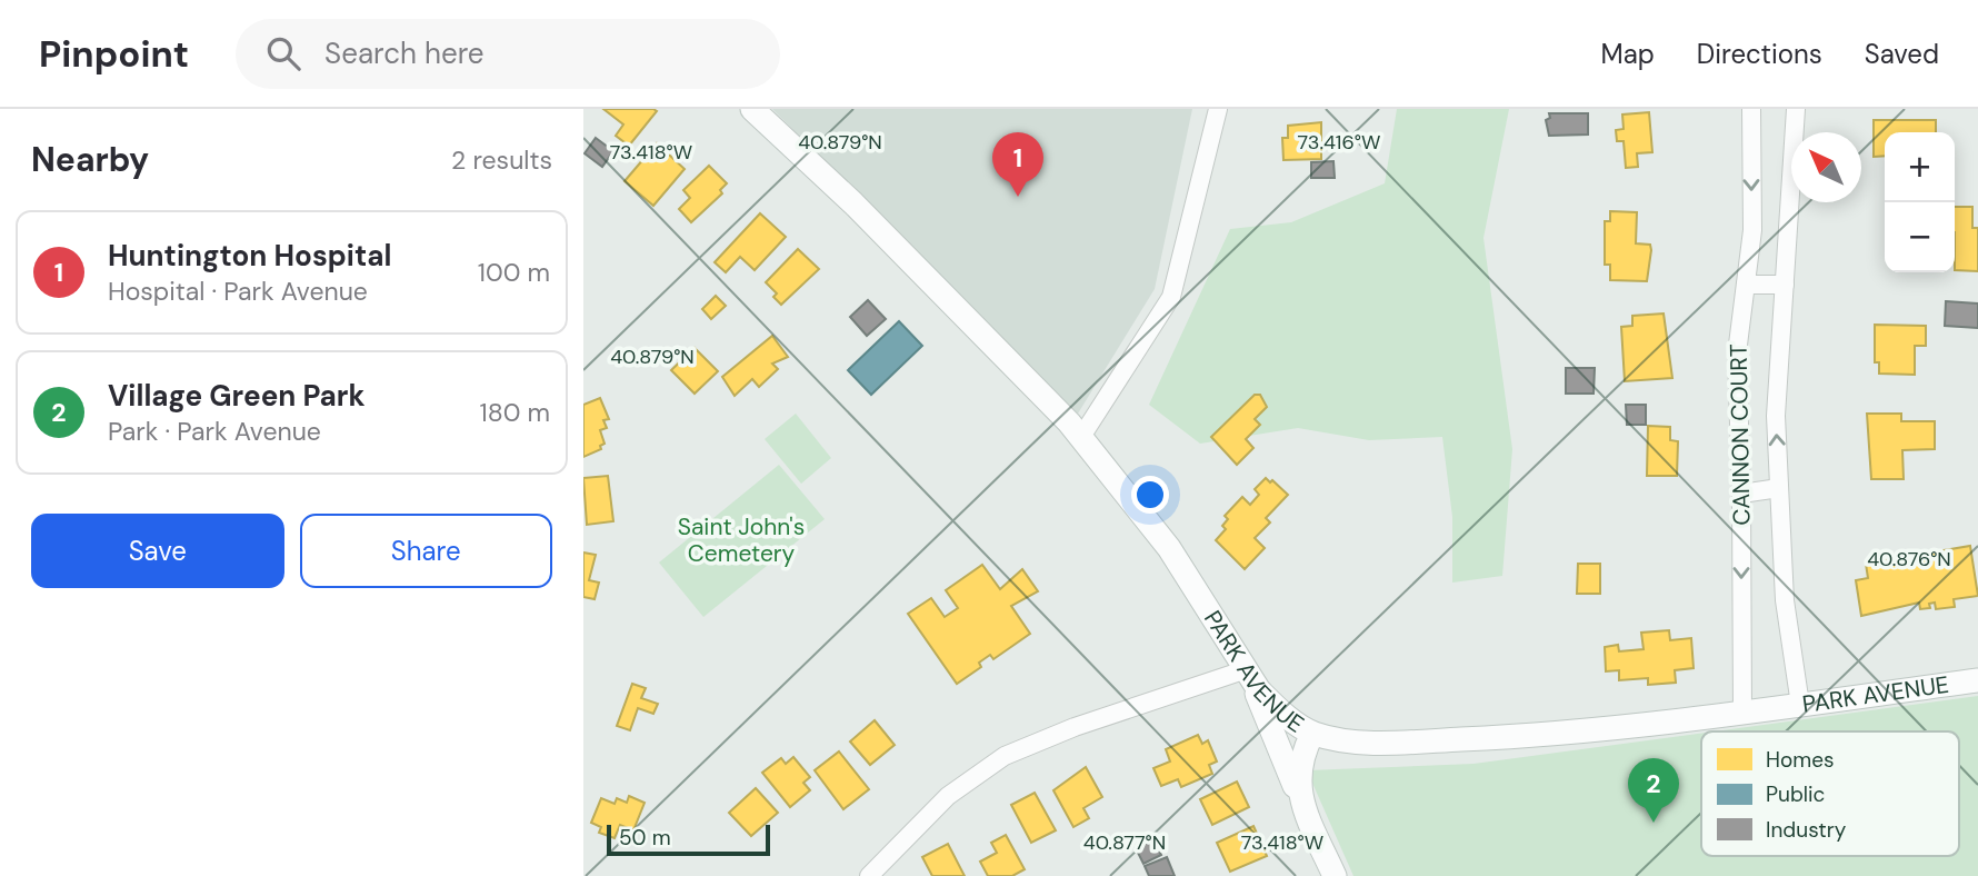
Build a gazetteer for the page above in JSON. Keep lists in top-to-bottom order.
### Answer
{
  "streets": {
    "main road": ["PARK AVENUE"],
    "street": ["CANNON COURT"]
  },
  "crossings": [
    ["CANNON COURT", "PARK AVENUE"]
  ],
  "parks": ["Saint John's Cemetery"],
  "legend": ["Homes", "Public", "Industry"],
  "scale_bar": "50 m",
  "north": "top left",
  "page": {
    "header": "Pinpoint",
    "search": "Search here",
    "nav": ["Map", "Directions", "Saved"],
    "heading": ["Nearby", "2 results"],
    "map_buttons": ["+", "−"],
    "pins": ["1", "2"],
    "list": [
      {
        "mark": "1",
        "name": "Huntington Hospital",
        "note": "Hospital · Park Avenue",
        "value": "100 m"
      },
      {
        "mark": "2",
        "name": "Village Green Park",
        "note": "Park · Park Avenue",
        "value": "180 m"
      }
    ],
    "buttons": ["Save", "Share"],
    "scale": "50 m"
  },
  "coordinates": [
    "40.879°N",
    "73.416°W",
    "73.418°W",
    "40.876°N",
    "40.877°N"
  ]
}
